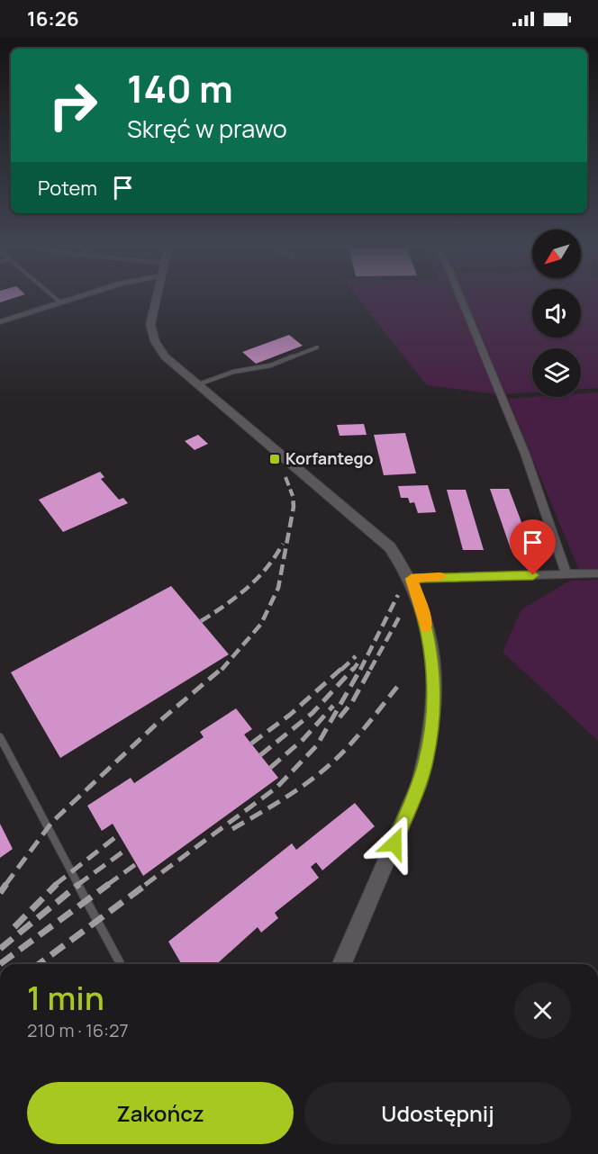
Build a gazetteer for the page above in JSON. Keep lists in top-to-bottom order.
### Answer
{
  "places": {
    "transit": ["Korfantego"]
  },
  "north": "bottom left",
  "page": {
    "status": "16:26",
    "turn": ["140 m", "Skręć w prawo"],
    "then": "Potem",
    "heading": ["1 min", "210 m · 16:27"],
    "buttons": ["Zakończ", "Udostępnij"]
  }
}
